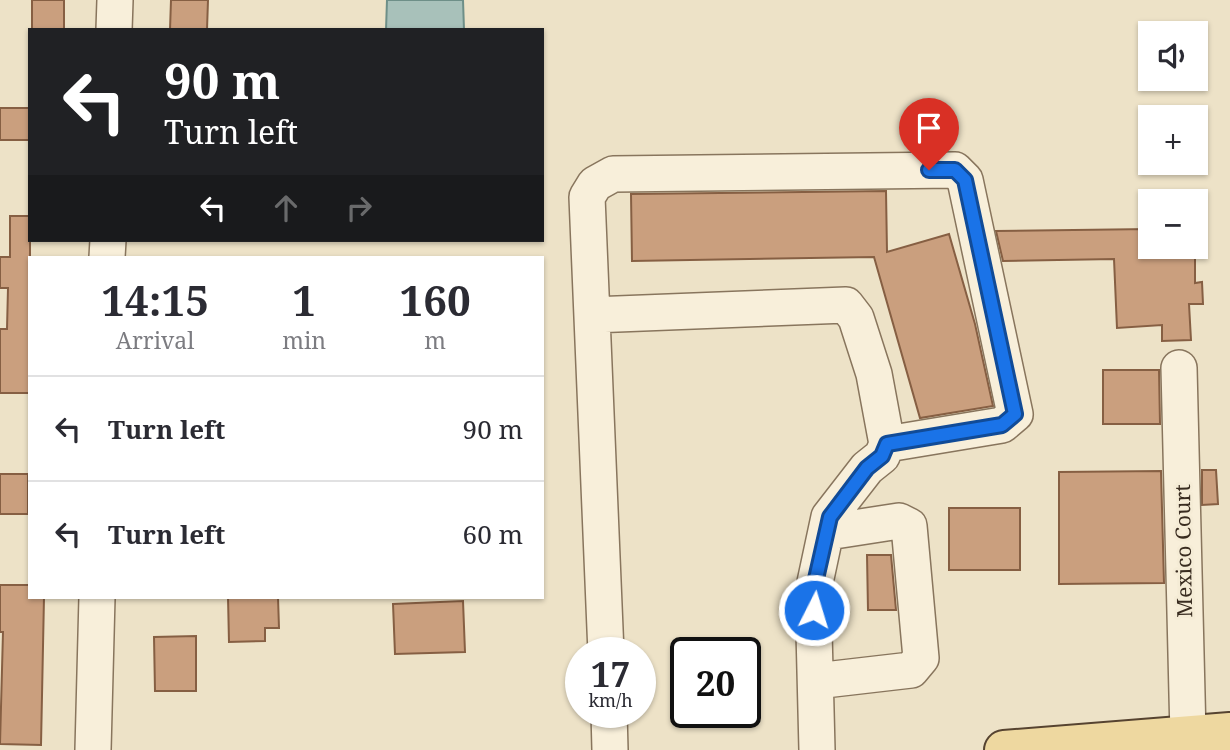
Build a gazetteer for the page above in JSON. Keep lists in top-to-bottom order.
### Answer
{
  "streets": {
    "street": ["Mexico Court"]
  },
  "page": {
    "map_buttons": ["+", "−"],
    "turn": ["90 m", "Turn left"],
    "eta": [
      "14:15",
      "Arrival",
      "1",
      "min",
      "160",
      "m"
    ],
    "list": [
      {
        "name": "Turn left",
        "value": "90 m"
      },
      {
        "name": "Turn left",
        "value": "60 m"
      }
    ],
    "speed": "17 km/h",
    "limit": "20"
  }
}
